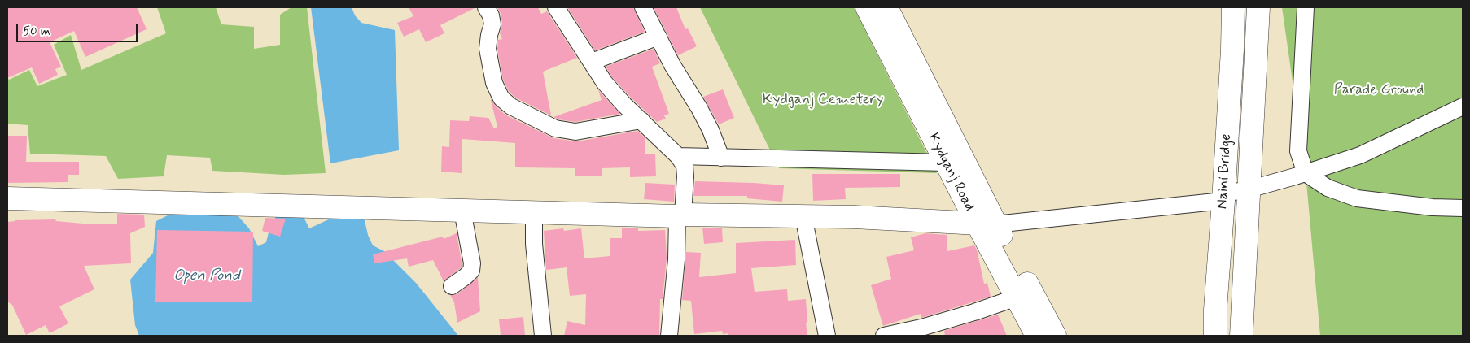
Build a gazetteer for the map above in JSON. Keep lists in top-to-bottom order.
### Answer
{
  "streets": {
    "main road": ["Naini Bridge", "Kydganj Road"]
  },
  "water": ["Open Pond"],
  "parks": ["Parade Ground", "Kydganj Cemetery"],
  "scale_bar": "50 m"
}
